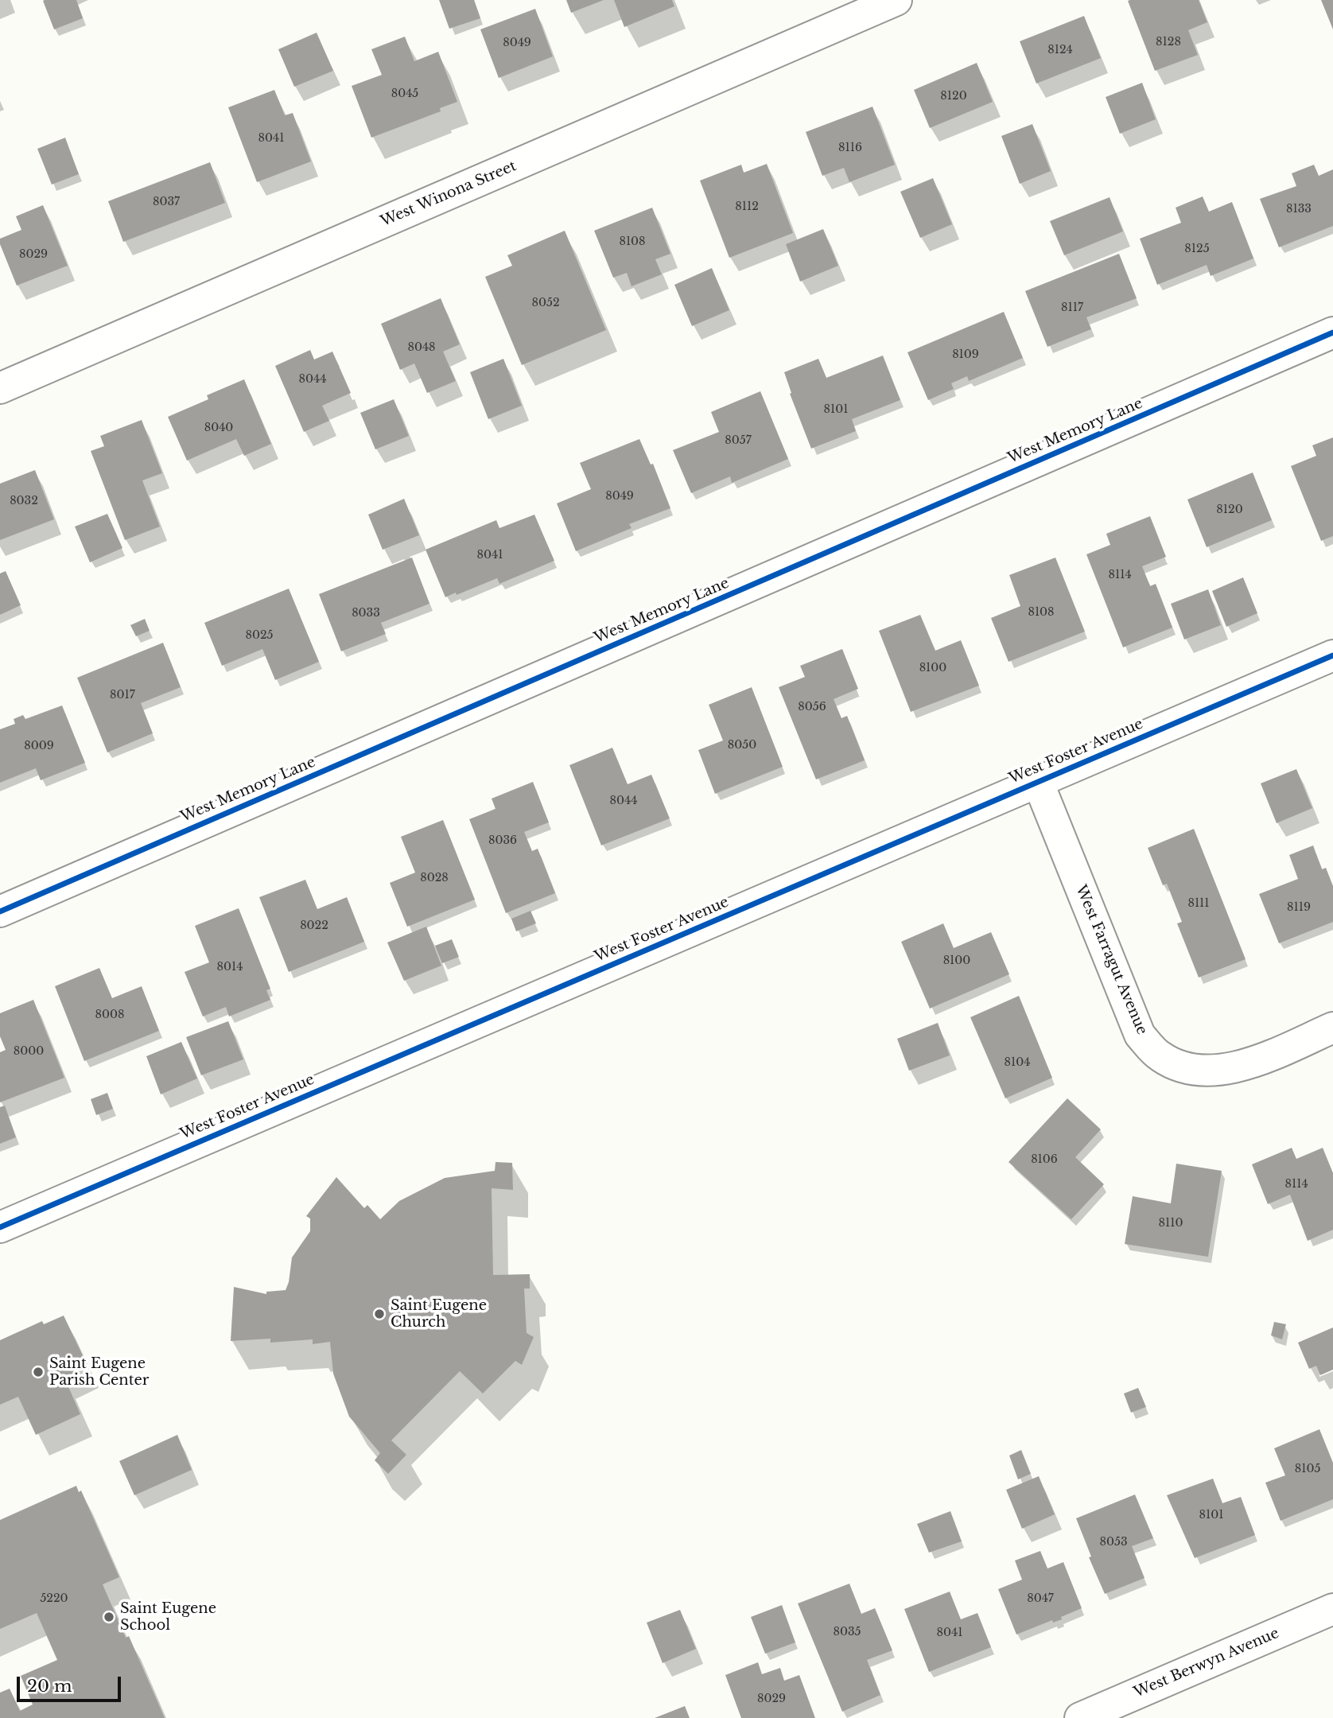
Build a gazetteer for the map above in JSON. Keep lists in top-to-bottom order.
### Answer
{
  "streets": {
    "street": [
      "West Winona Street",
      "West Memory Lane",
      "West Foster Avenue",
      "West Farragut Avenue",
      "West Berwyn Avenue"
    ]
  },
  "crossings": [
    ["West Foster Avenue", "West Farragut Avenue"]
  ],
  "places": ["Saint Eugene Church", "Saint Eugene Parish Center", "Saint Eugene School"],
  "house_numbers": [
    "8128",
    "8049",
    "8124",
    "8045",
    "8120",
    "8041",
    "8116",
    "8037",
    "8112",
    "8133",
    "8108",
    "8125",
    "8029",
    "8052",
    "8117",
    "8048",
    "8109",
    "8044",
    "8101",
    "8040",
    "8057",
    "8049",
    "8032",
    "8120",
    "8041",
    "8114",
    "8108",
    "8033",
    "8025",
    "8100",
    "8017",
    "8056",
    "8050",
    "8009",
    "8044",
    "8036",
    "8028",
    "8111",
    "8119",
    "8022",
    "8100",
    "8014",
    "8008",
    "8000",
    "8104",
    "8106",
    "8114",
    "8110",
    "8105",
    "8101",
    "8053",
    "5220",
    "8047",
    "8035",
    "8041",
    "8029"
  ],
  "scale_bar": "20 m"
}
